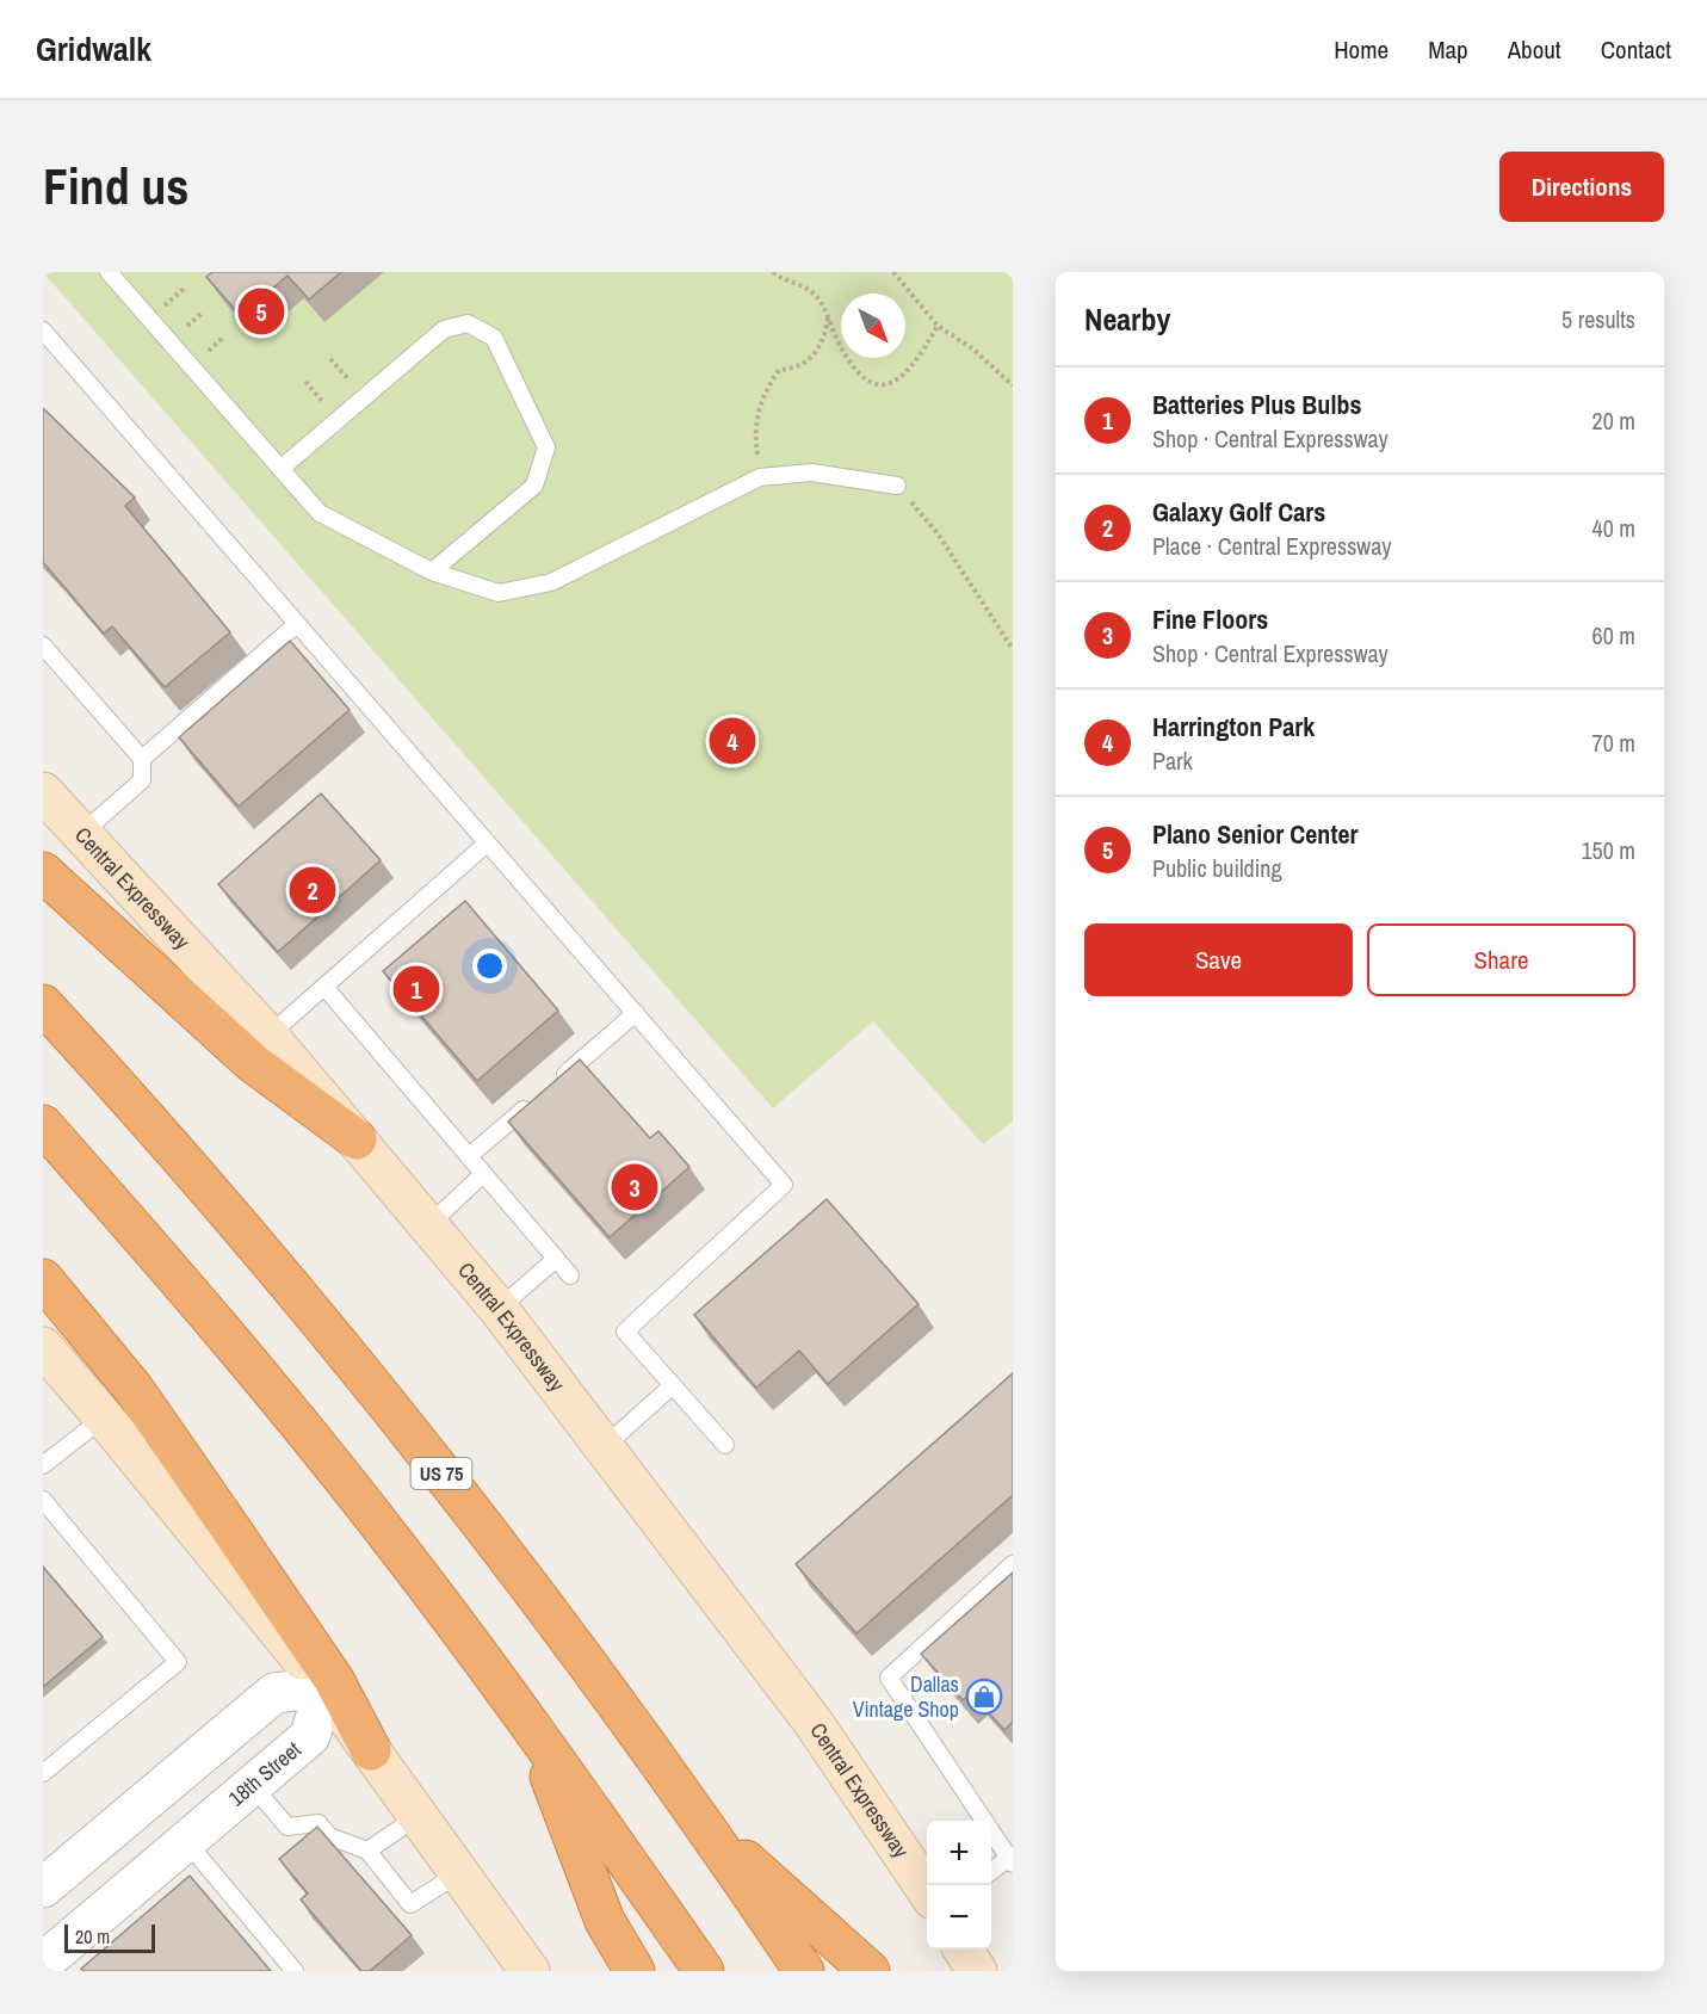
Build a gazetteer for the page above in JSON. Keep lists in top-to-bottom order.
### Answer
{
  "streets": {
    "highway": ["US 75"],
    "main road": ["Central Expressway"],
    "street": ["18th Street"]
  },
  "places": {
    "shop": ["Dallas Vintage Shop"]
  },
  "scale_bar": "20 m",
  "north": "bottom right",
  "page": {
    "header": "Gridwalk",
    "nav": [
      "Home",
      "Map",
      "About",
      "Contact"
    ],
    "buttons": [
      "Directions",
      ["Save", "Share"]
    ],
    "title": "Find us",
    "heading": ["Nearby", "5 results"],
    "pins": [
      "5",
      "4",
      "2",
      "1",
      "3"
    ],
    "list": [
      {
        "mark": "1",
        "name": "Batteries Plus Bulbs",
        "note": "Shop · Central Expressway",
        "value": "20 m"
      },
      {
        "mark": "2",
        "name": "Galaxy Golf Cars",
        "note": "Place · Central Expressway",
        "value": "40 m"
      },
      {
        "mark": "3",
        "name": "Fine Floors",
        "note": "Shop · Central Expressway",
        "value": "60 m"
      },
      {
        "mark": "4",
        "name": "Harrington Park",
        "note": "Park",
        "value": "70 m"
      },
      {
        "mark": "5",
        "name": "Plano Senior Center",
        "note": "Public building",
        "value": "150 m"
      }
    ],
    "map_buttons": ["+", "−"],
    "scale": "20 m"
  }
}
